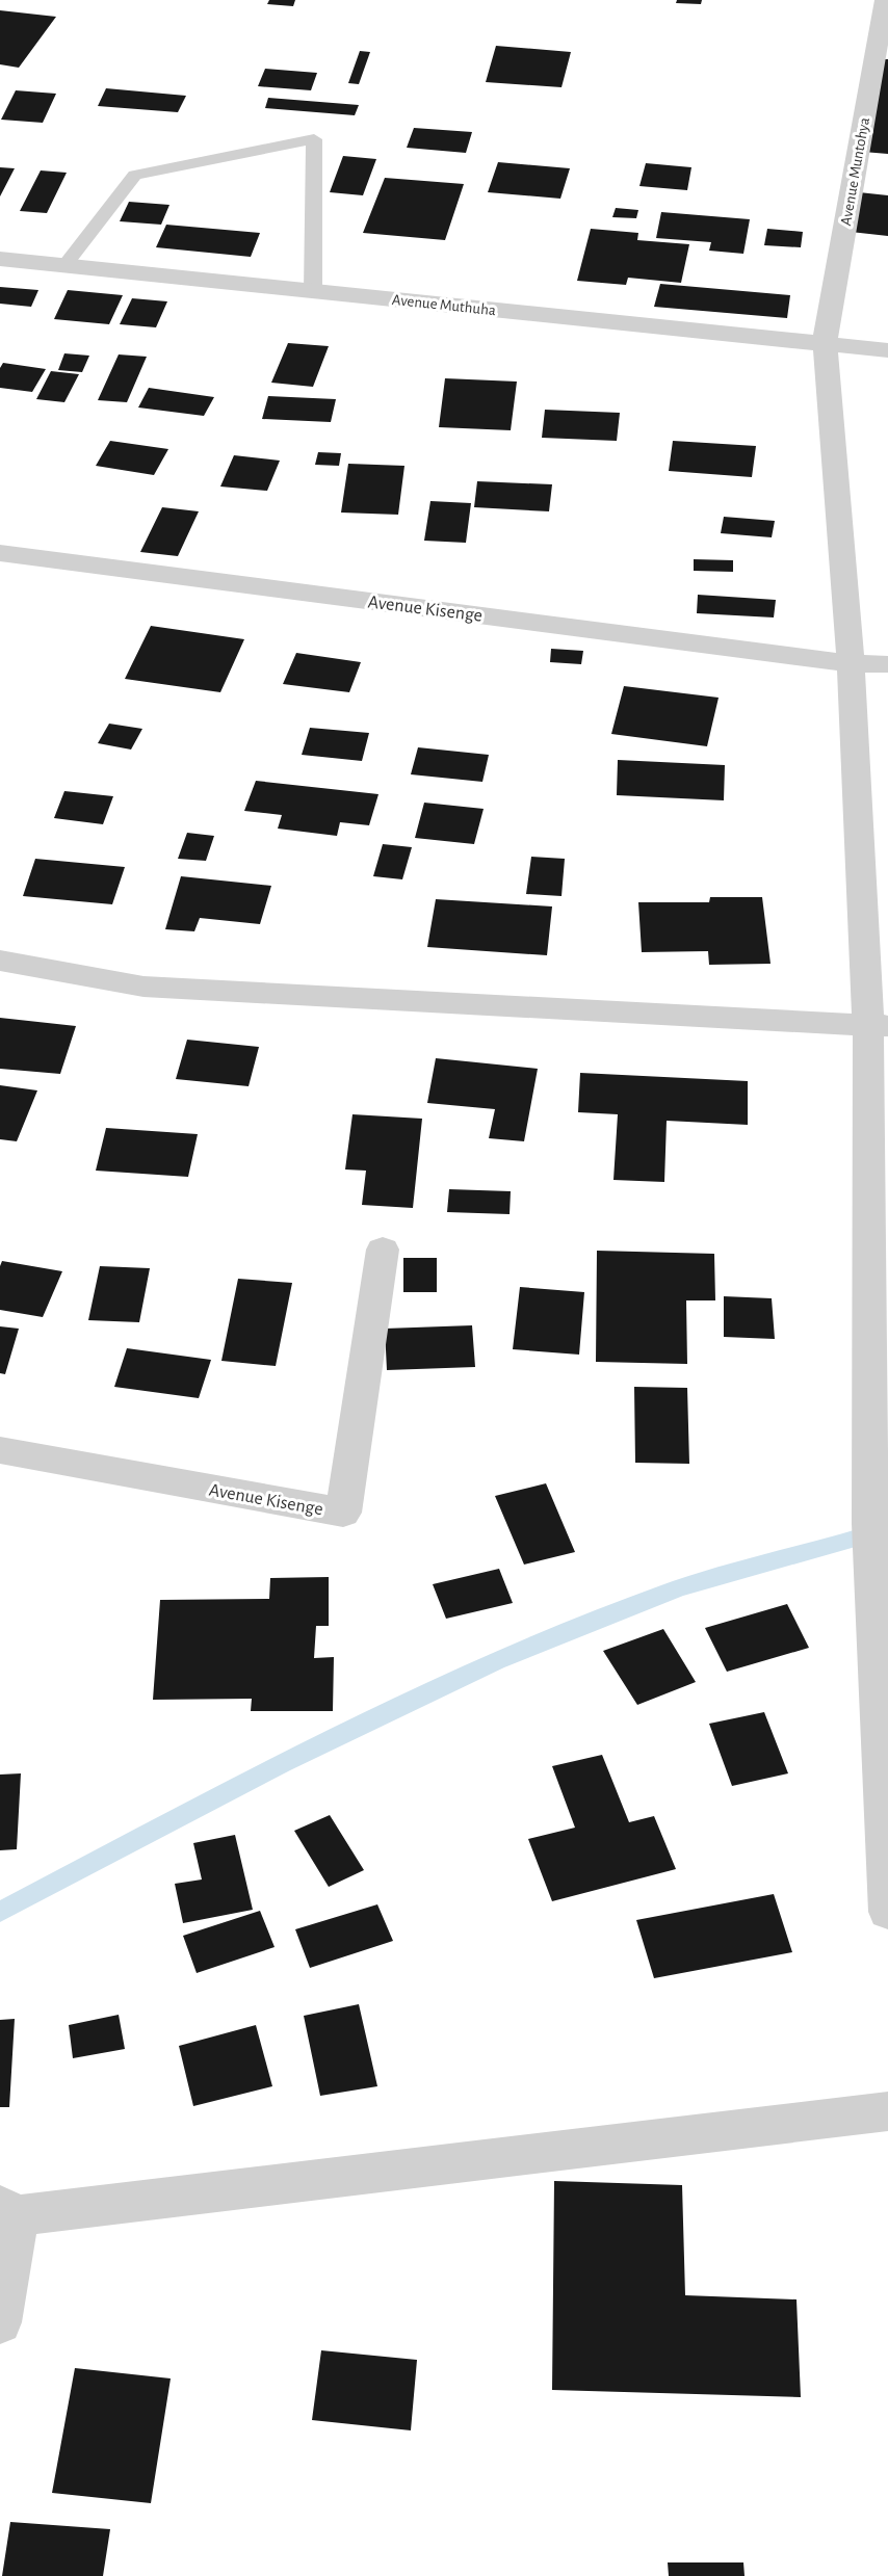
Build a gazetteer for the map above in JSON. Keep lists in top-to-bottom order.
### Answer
{
  "streets": {
    "street": ["Avenue Muntohya", "Avenue Muthuha", "Avenue Kisenge"]
  },
  "crossings": [
    ["Avenue Muntohya", "Avenue Muthuha"],
    ["Avenue Muntohya", "Avenue Kisenge"]
  ]
}
